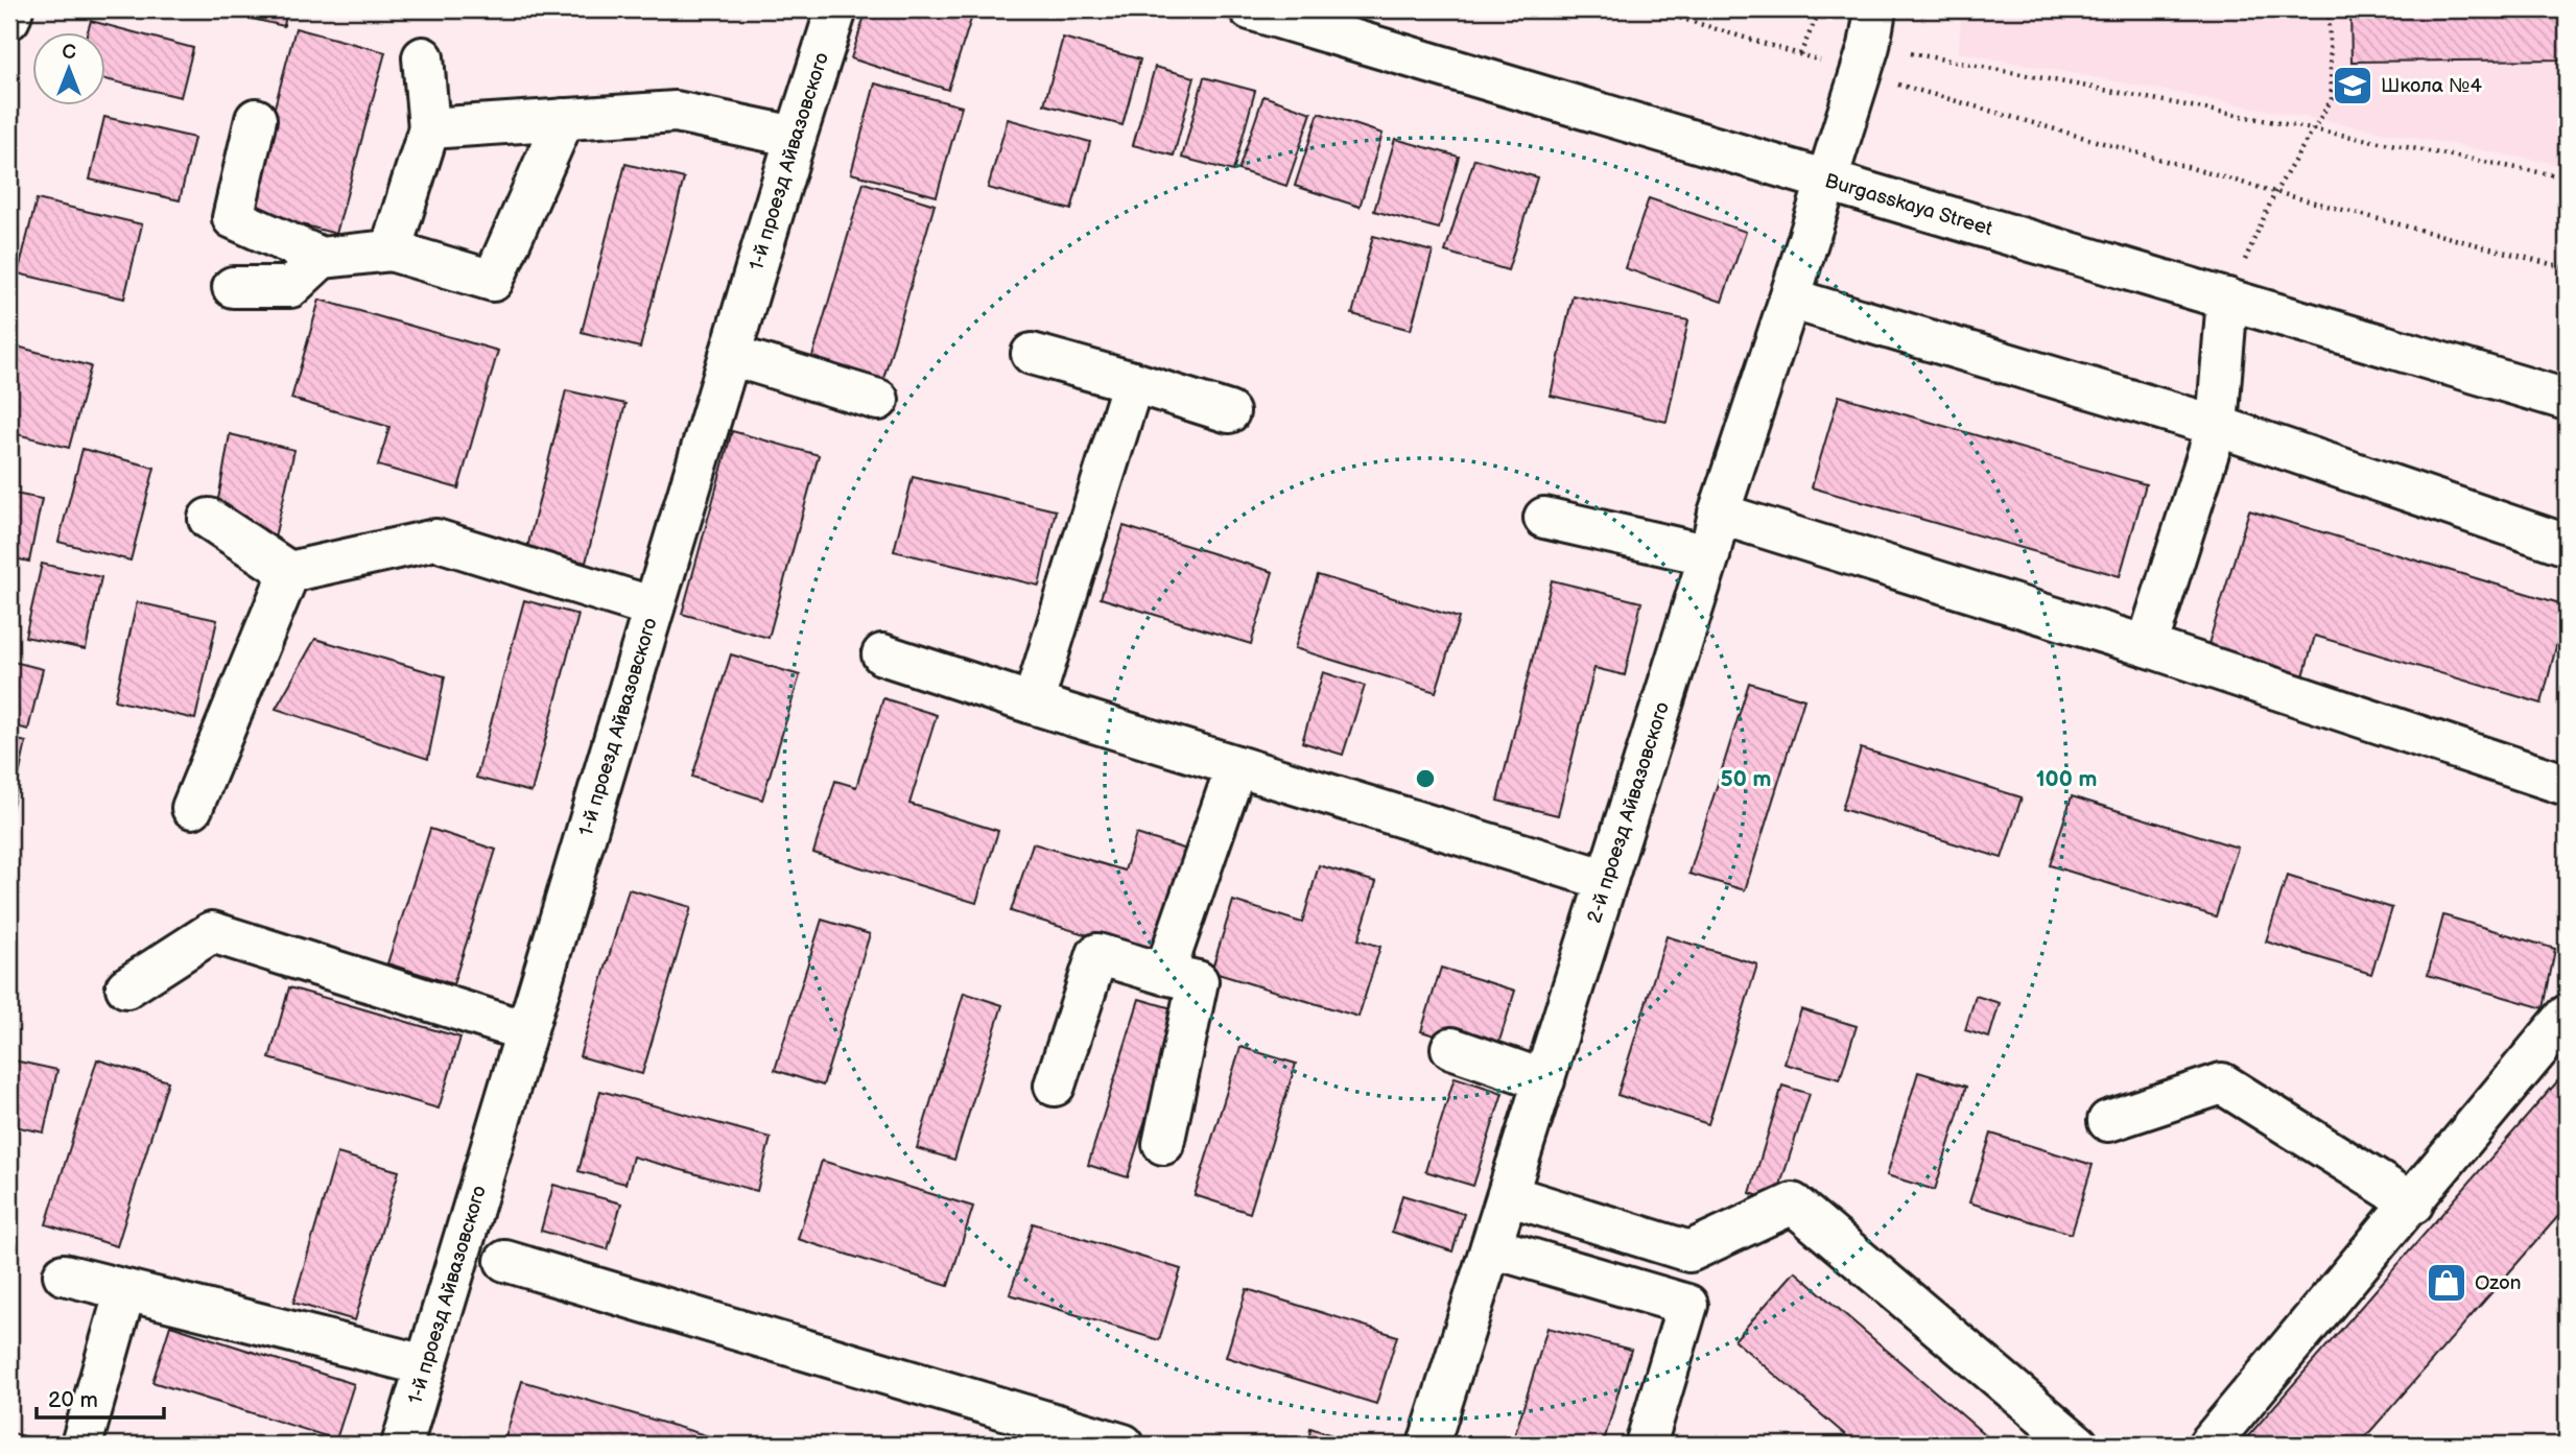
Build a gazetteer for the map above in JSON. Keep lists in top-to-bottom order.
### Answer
{
  "streets": {
    "street": ["1-й проезд Айвазовского", "Burgasskaya Street", "2-й проезд Айвазовского"]
  },
  "crossings": [
    ["Burgasskaya Street", "2-й проезд Айвазовского"]
  ],
  "places": {
    "school or university": ["Школа №4"],
    "shop": ["Ozon"]
  },
  "scale_bar": "20 m",
  "north": "top",
  "rings": ["50 m", "100 m"]
}
